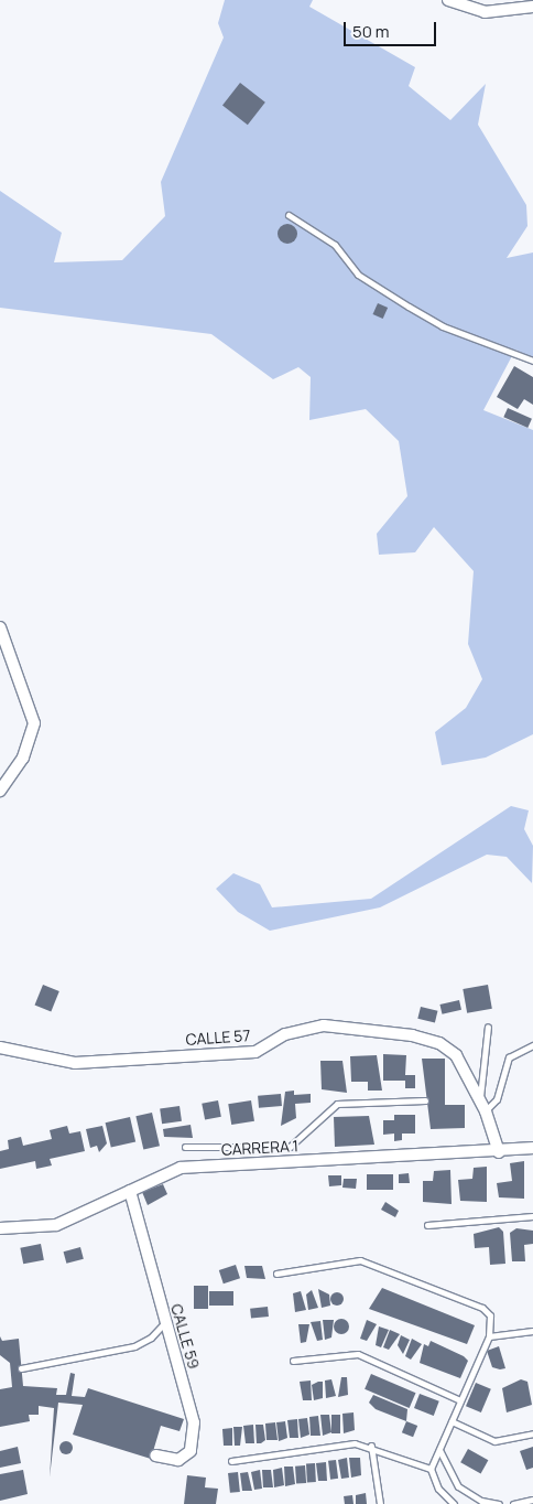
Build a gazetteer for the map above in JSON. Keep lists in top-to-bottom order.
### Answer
{
  "streets": {
    "street": ["CALLE 57", "CARRERA 1", "CALLE 59"]
  },
  "crossings": [
    ["CALLE 57", "CARRERA 1"],
    ["CARRERA 1", "CALLE 59"]
  ],
  "scale_bar": "50 m"
}
